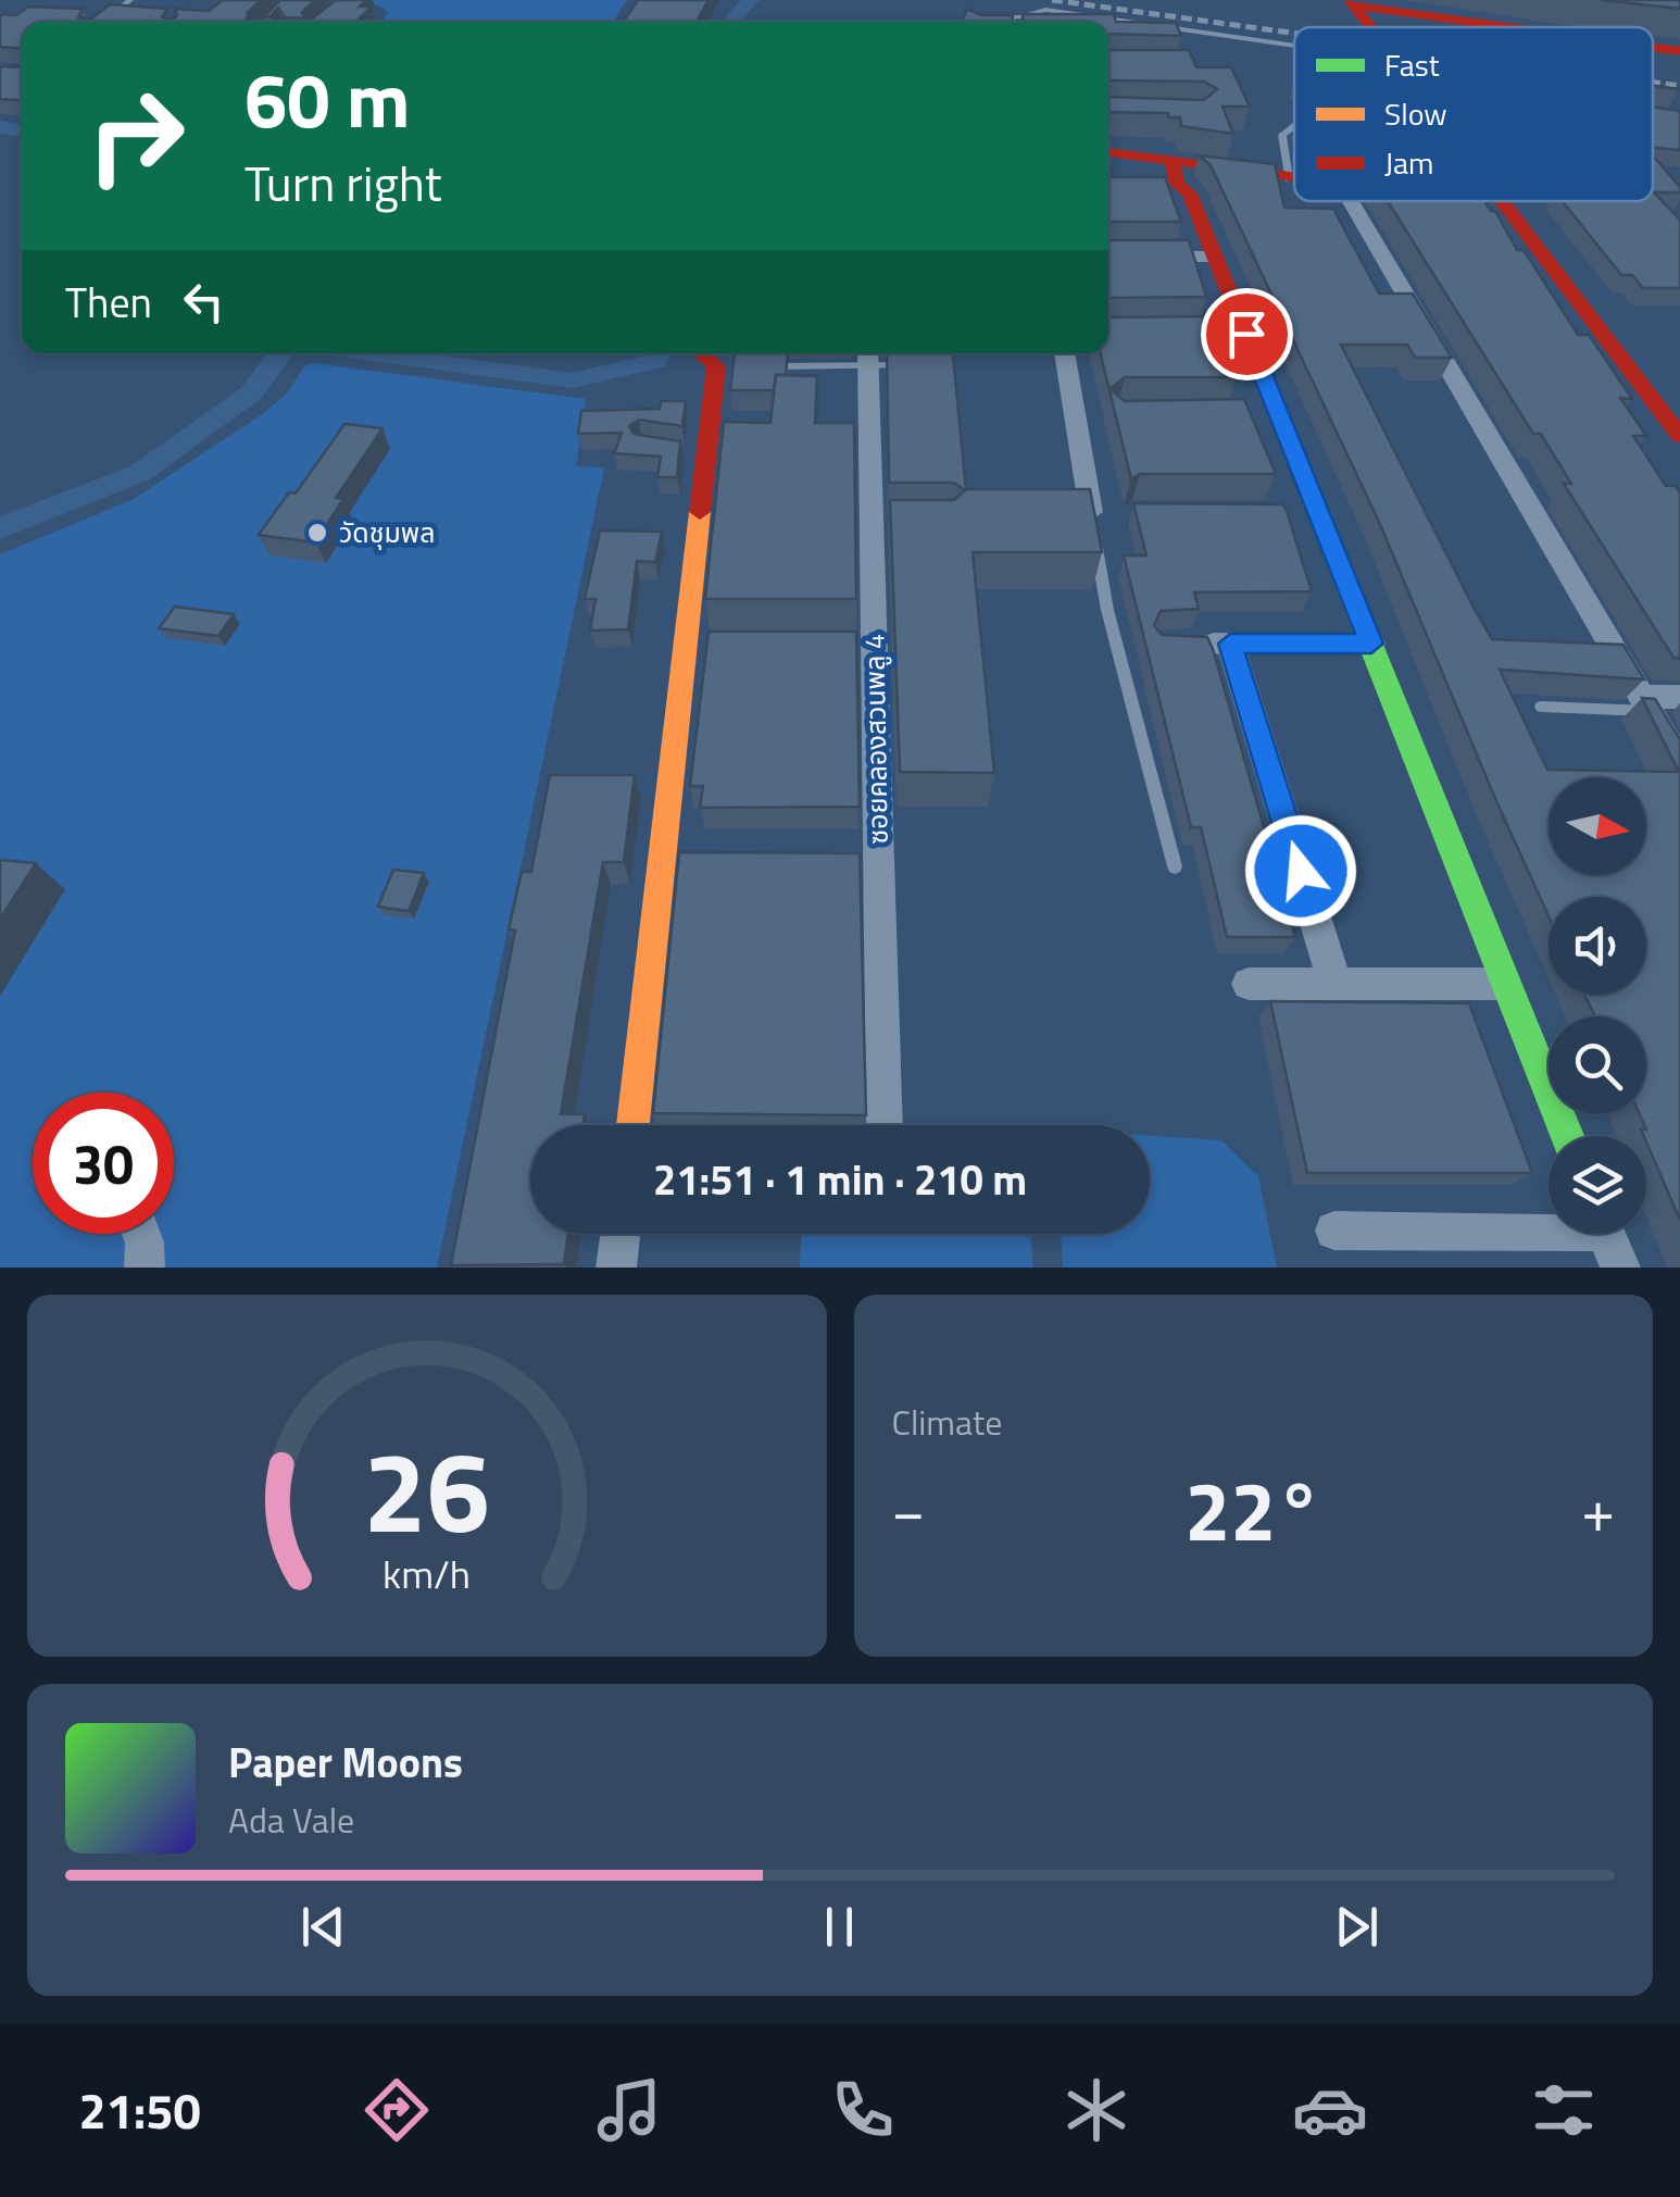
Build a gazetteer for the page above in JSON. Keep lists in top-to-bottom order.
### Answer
{
  "streets": {
    "street": ["ซอยคลองสวนพลู 4"]
  },
  "places": ["วัดชุมพล"],
  "legend": ["Fast", "Slow", "Jam"],
  "north": "right",
  "page": {
    "turn": ["60 m", "Turn right"],
    "then": "Then",
    "limit": "30",
    "trip": "21:51 · 1 min · 210 m",
    "tile": "Climate",
    "heat": ["−", "22°", "+"],
    "song": ["Paper Moons", "Ada Vale"],
    "tabs": "21:50",
    "gauge": ["26", "km/h"]
  }
}
